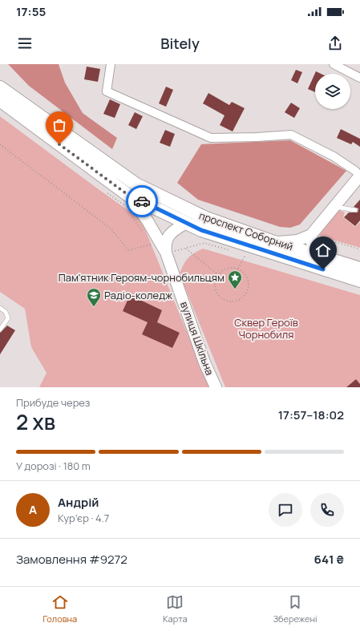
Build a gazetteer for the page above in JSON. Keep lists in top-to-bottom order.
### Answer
{
  "streets": {
    "main road": ["проспект Соборний"],
    "street": ["вулиця Шкільна"]
  },
  "crossings": [
    ["проспект Соборний", "вулиця Шкільна"]
  ],
  "parks": ["Сквер Героїв Чорнобиля"],
  "places": {
    "place": ["Пам'ятник Героям-чорнобильцям"],
    "school or university": ["Радіо-коледж"]
  },
  "page": {
    "status": "17:55",
    "header": "Bitely",
    "heading": ["2 хв", "Прибуде через", "17:57–18:02"],
    "panel": [
      "Андрій",
      "Кур’єр · 4.7",
      "Замовлення #9272",
      "641 ₴"
    ],
    "bar": "У дорозі · 180 m",
    "round": "А",
    "tabs": ["Головна", "Карта", "Збережені"]
  }
}
